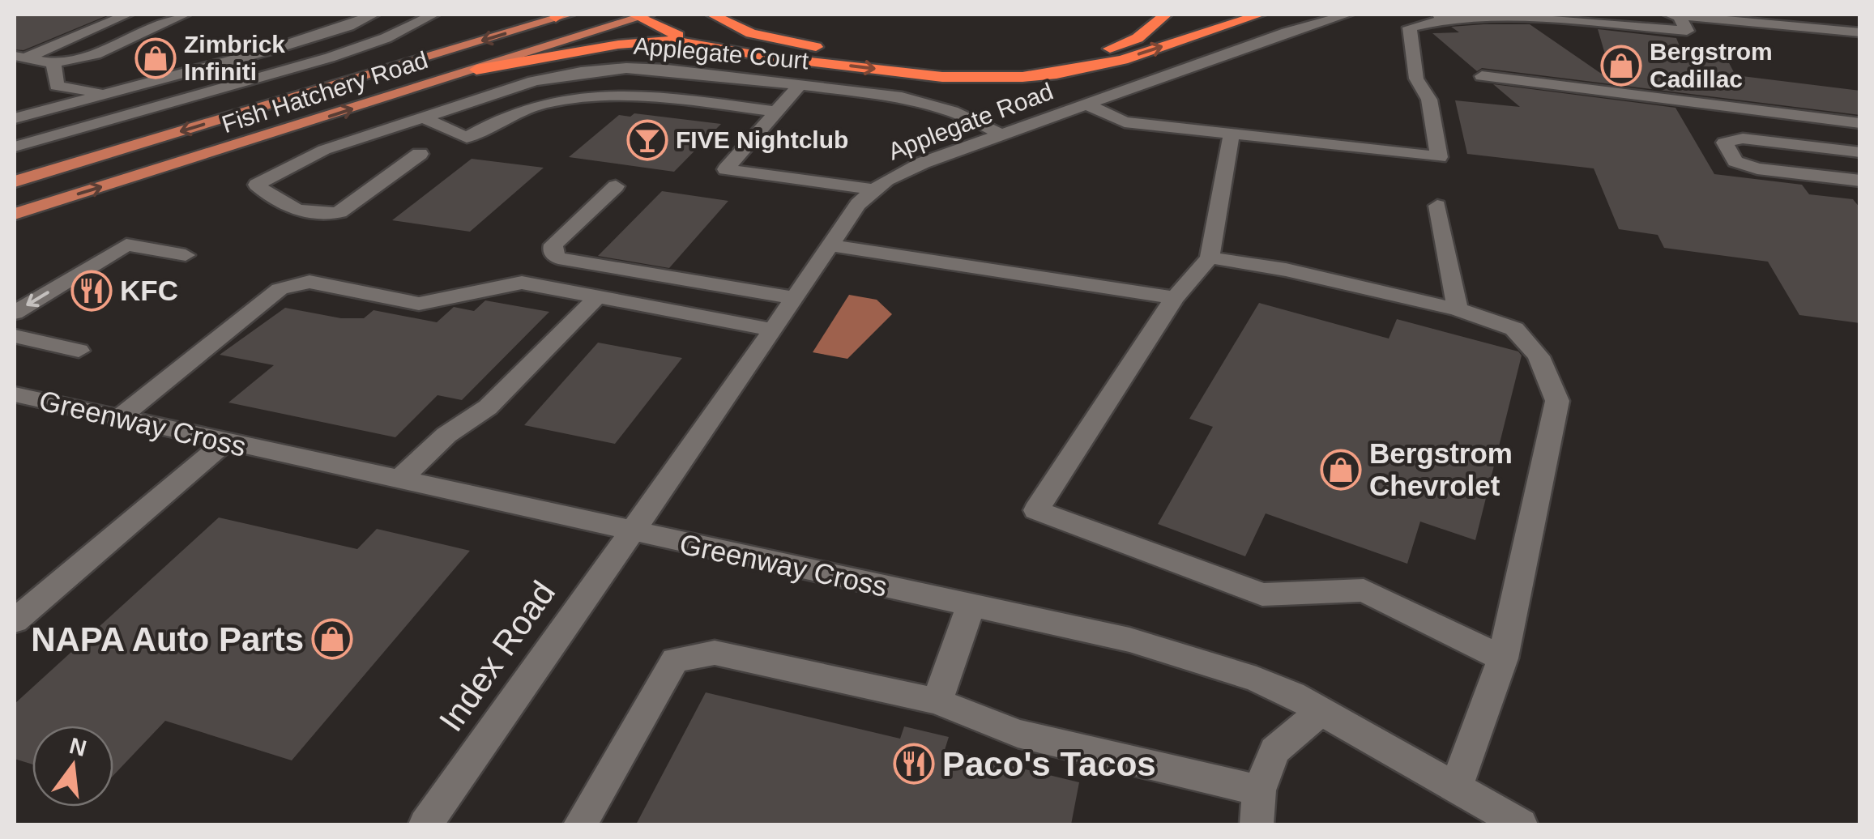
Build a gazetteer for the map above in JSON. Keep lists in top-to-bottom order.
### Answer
{
  "streets": {
    "main road": ["Fish Hatchery Road"],
    "street": [
      "Applegate Court",
      "Applegate Road",
      "Greenway Cross",
      "Index Road"
    ]
  },
  "crossings": [
    ["Applegate Court", "Applegate Road"],
    ["Applegate Road", "Greenway Cross"],
    ["Applegate Road", "Index Road"],
    ["Greenway Cross", "Index Road"]
  ],
  "places": {
    "shop": [
      "Zimbrick Infiniti",
      "Bergstrom Cadillac",
      "Bergstrom Chevrolet",
      "NAPA Auto Parts"
    ],
    "bar": ["FIVE Nightclub"],
    "restaurant": ["KFC", "Paco's Tacos"]
  },
  "north": "top"
}
